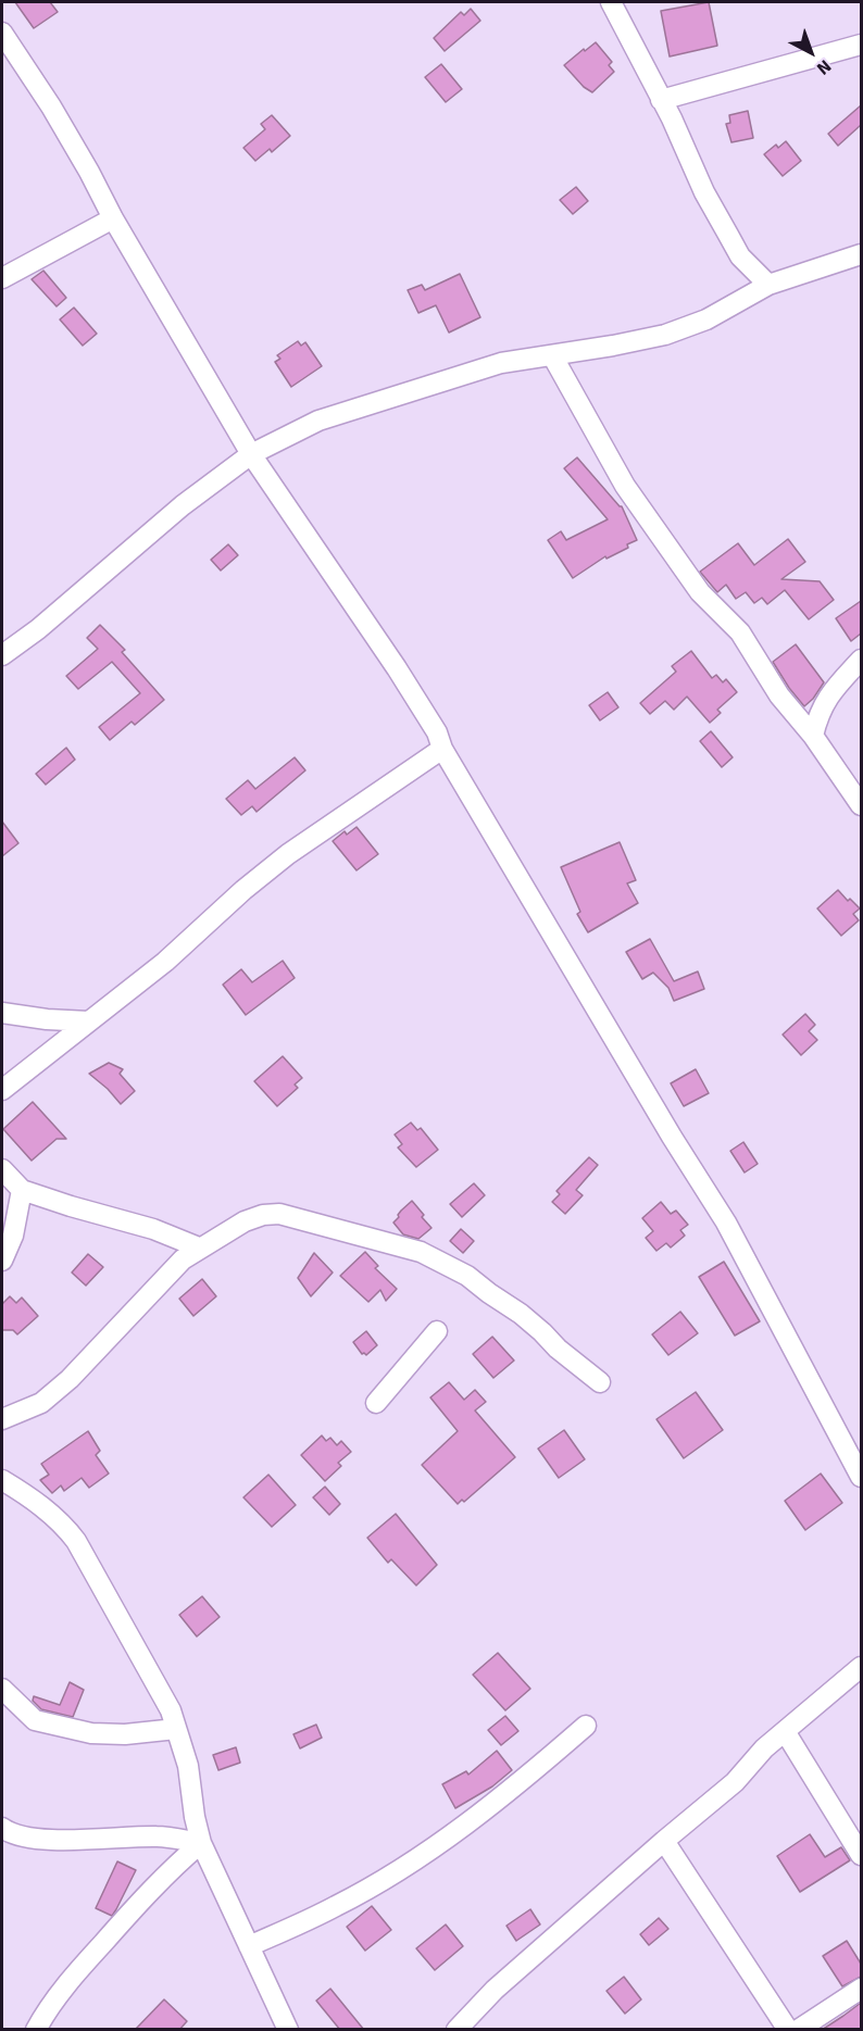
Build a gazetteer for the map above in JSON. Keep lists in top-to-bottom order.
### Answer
{
  "north": "bottom right"
}
